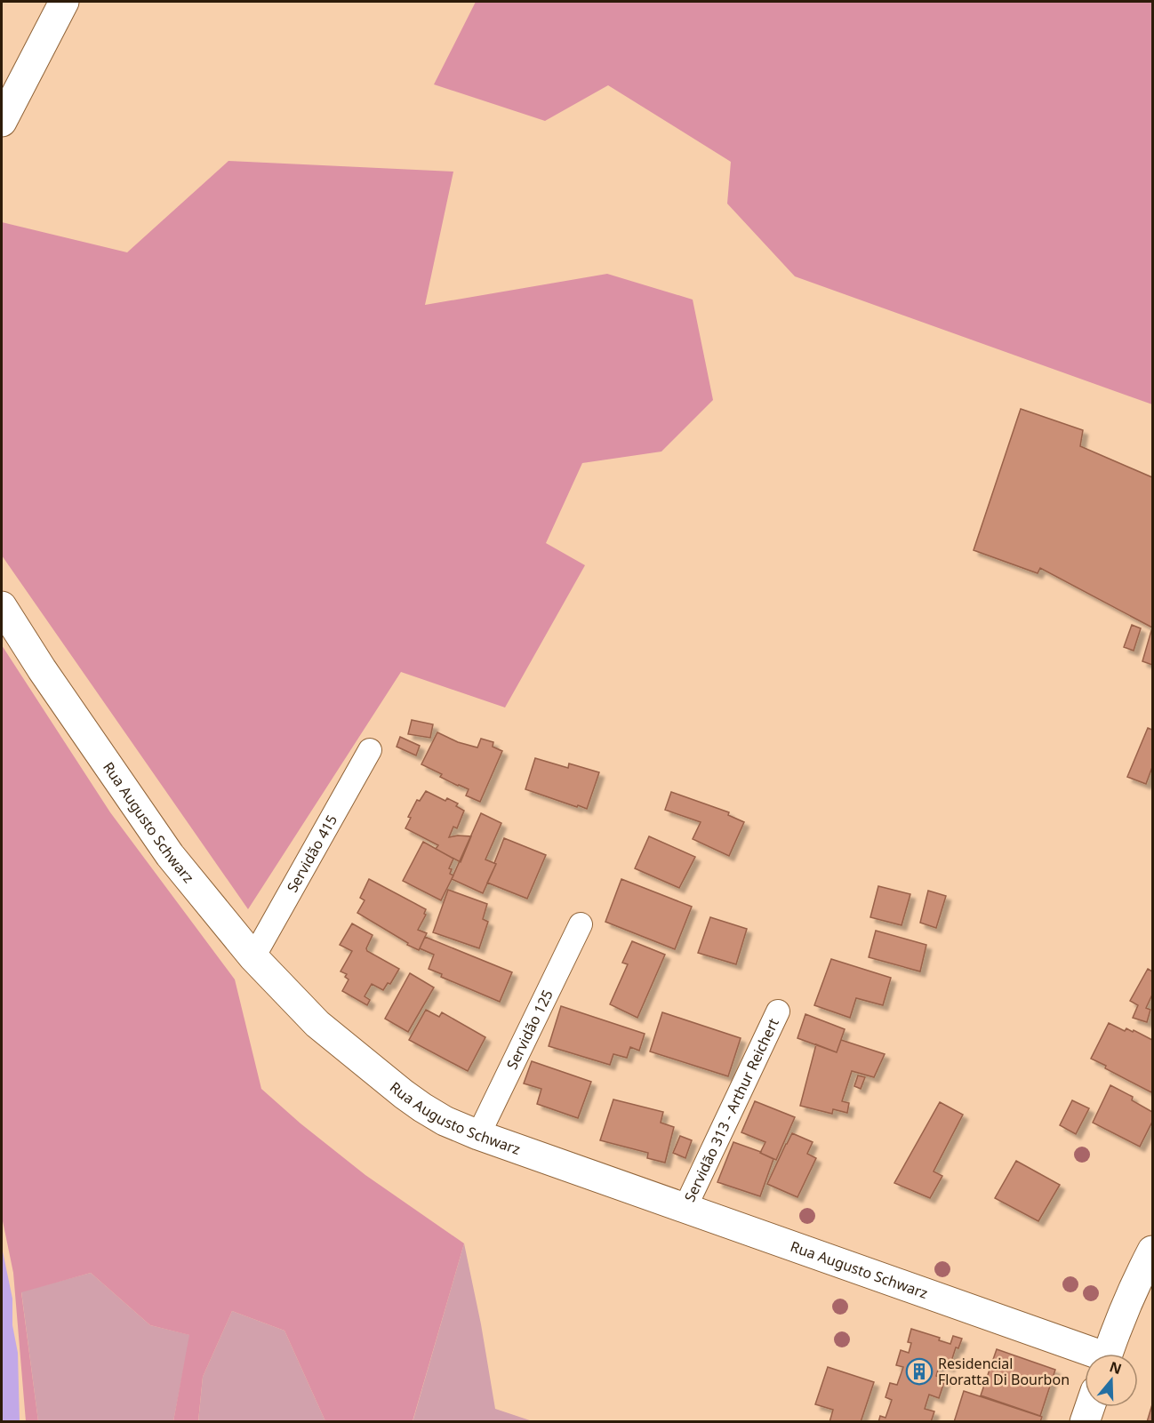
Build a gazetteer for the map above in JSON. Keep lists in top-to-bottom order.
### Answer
{
  "streets": {
    "main road": ["Rua Augusto Schwarz"],
    "street": ["Servidão 415", "Servidão 125", "Servidão 313 - Arthur Reichert"]
  },
  "crossings": [
    ["Rua Augusto Schwarz", "Servidão 415"],
    ["Rua Augusto Schwarz", "Servidão 125"],
    ["Rua Augusto Schwarz", "Servidão 313 - Arthur Reichert"]
  ],
  "places": {
    "building": ["Residencial Floratta Di Bourbon"]
  },
  "north": "top"
}
